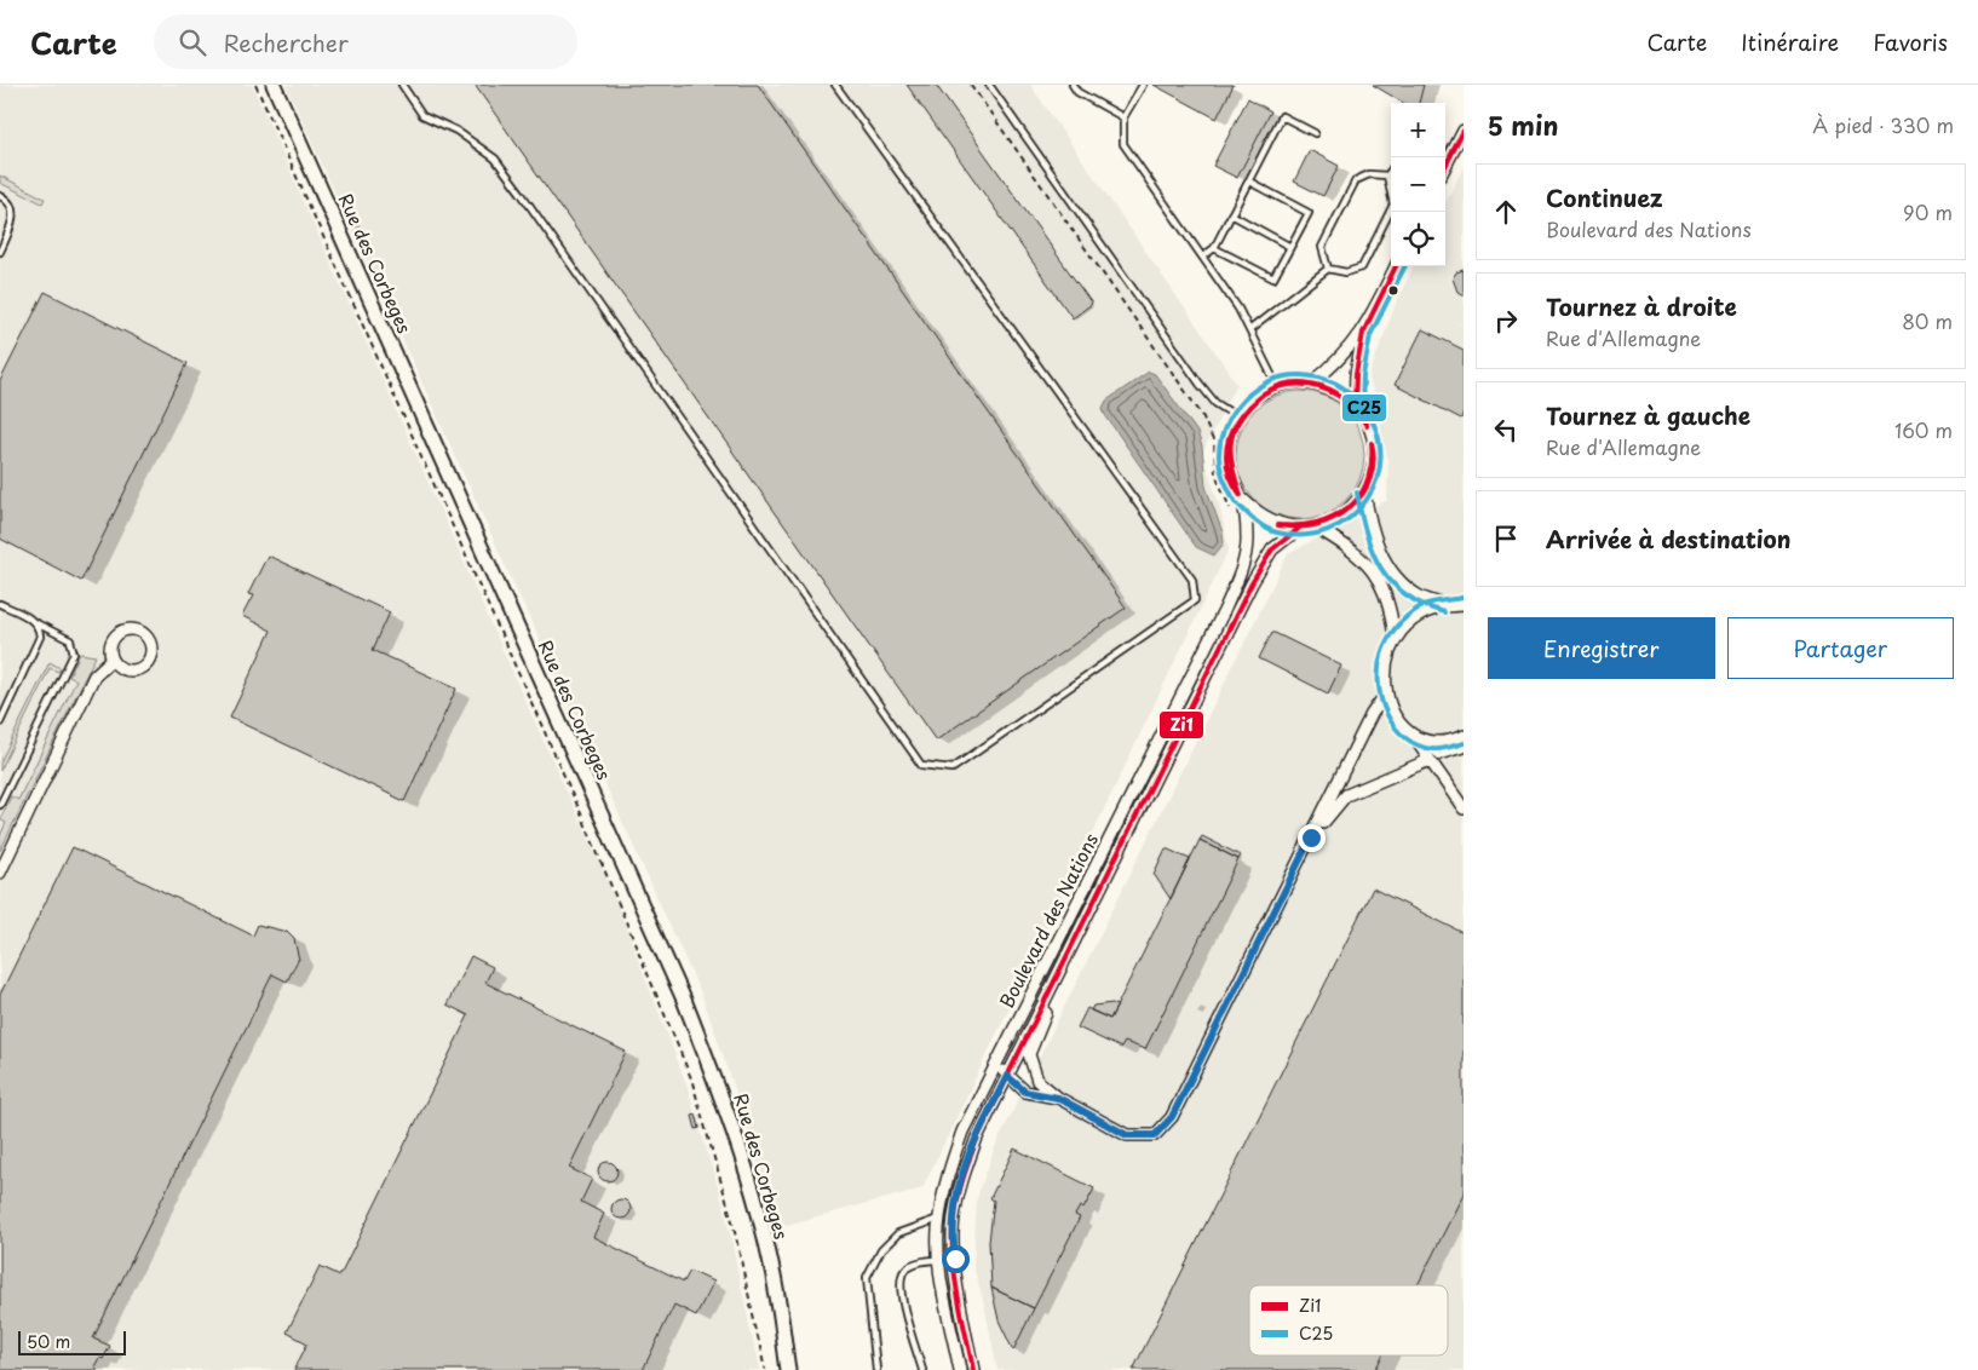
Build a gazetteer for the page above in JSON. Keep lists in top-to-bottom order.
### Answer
{
  "streets": {
    "street": ["Rue des Corbeges", "Boulevard des Nations"]
  },
  "lines": ["transit line Zi1", "transit line C25"],
  "legend": ["Zi1", "C25"],
  "scale_bar": "50 m",
  "page": {
    "header": "Carte",
    "search": "Rechercher",
    "nav": ["Carte", "Itinéraire", "Favoris"],
    "heading": ["5 min", "À pied · 330 m"],
    "map_buttons": ["+", "−"],
    "list": [
      ["Continuez", "Boulevard des Nations", "90 m"],
      ["Tournez à droite", "Rue d'Allemagne", "80 m"],
      ["Tournez à gauche", "Rue d'Allemagne", "160 m"],
      "Arrivée à destination"
    ],
    "buttons": ["Enregistrer", "Partager"],
    "scale": "50 m"
  }
}
